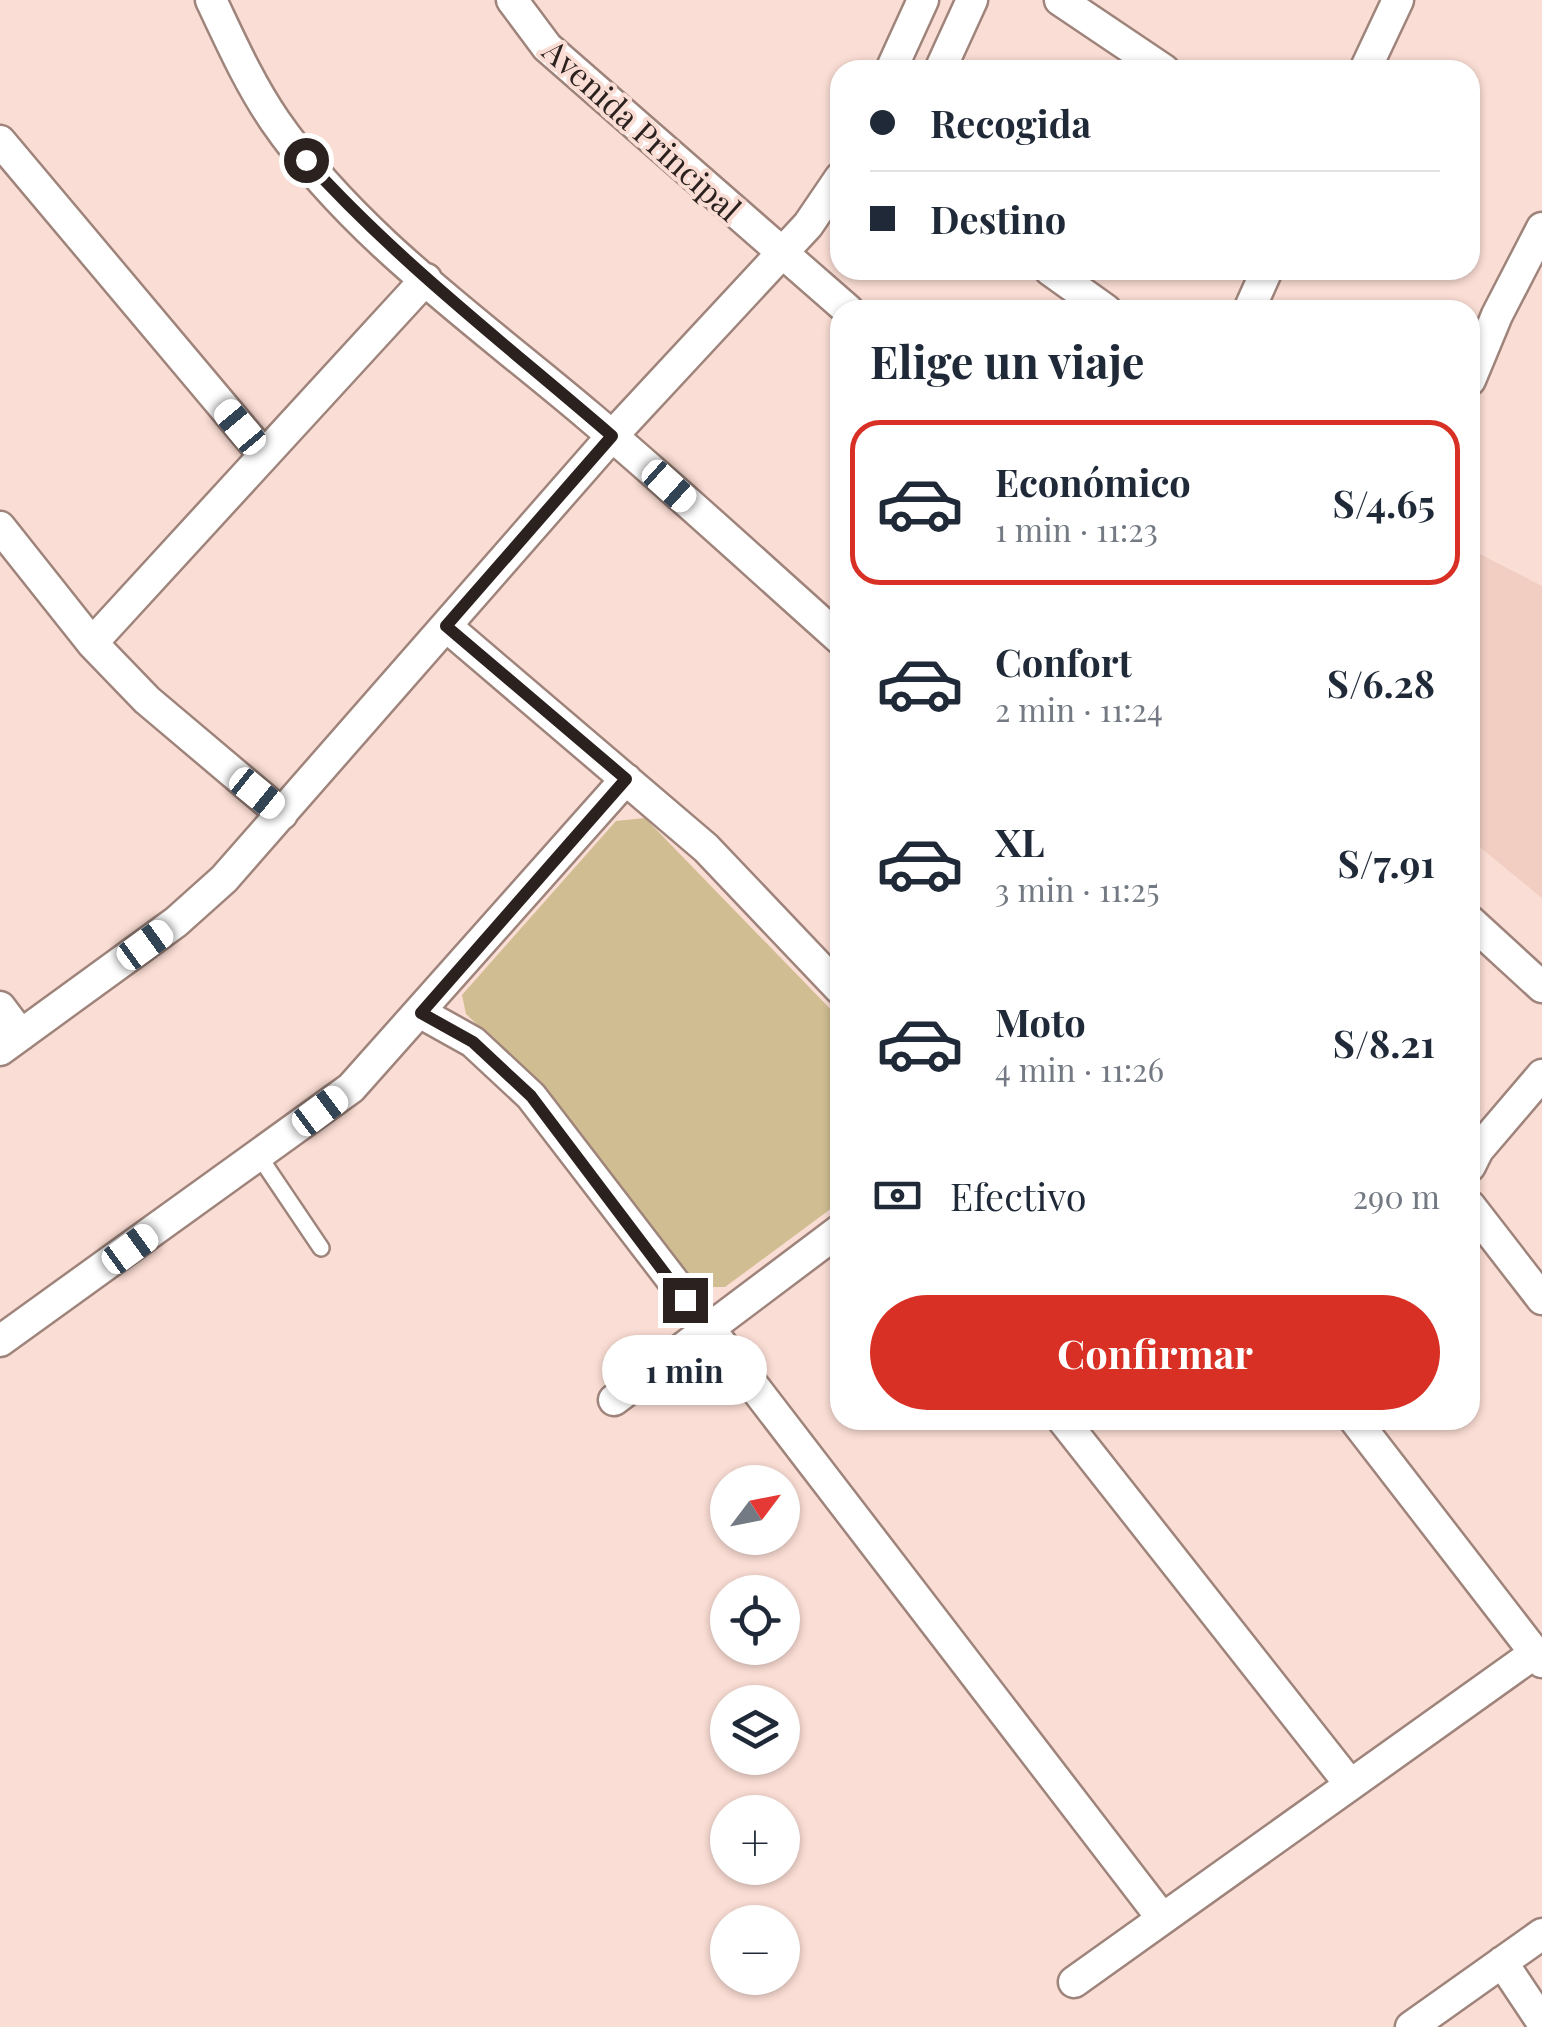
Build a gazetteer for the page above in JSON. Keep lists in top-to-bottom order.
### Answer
{
  "streets": {
    "street": ["Avenida Principal"]
  },
  "north": "top right",
  "page": {
    "banner": ["Recogida", "Destino"],
    "heading": "Elige un viaje",
    "list": [
      {
        "name": "Económico",
        "note": "1 min · 11:23",
        "value": "S/4.65"
      },
      {
        "name": "Confort",
        "note": "2 min · 11:24",
        "value": "S/6.28"
      },
      {
        "name": "XL",
        "note": "3 min · 11:25",
        "value": "S/7.91"
      },
      {
        "name": "Moto",
        "note": "4 min · 11:26",
        "value": "S/8.21"
      }
    ],
    "pay": ["Efectivo", "290 m"],
    "buttons": "Confirmar",
    "bubble": "1 min",
    "map_buttons": ["+", "−"]
  }
}
